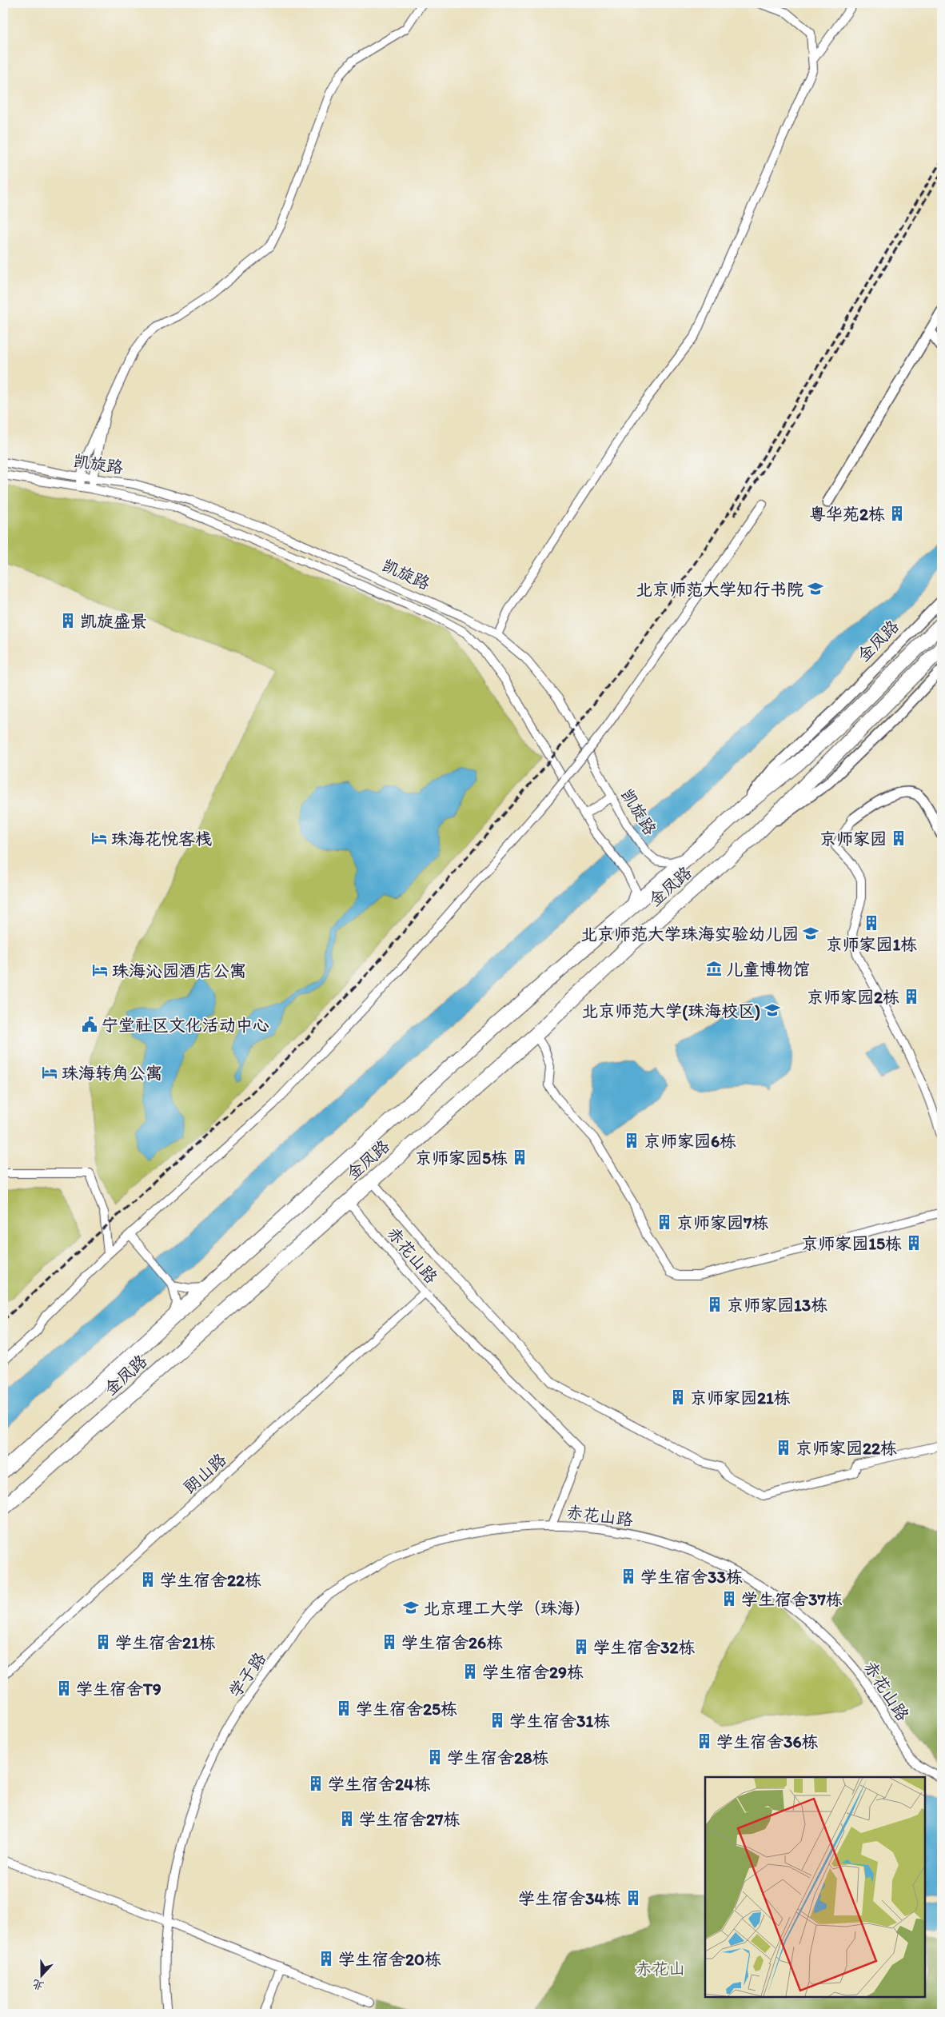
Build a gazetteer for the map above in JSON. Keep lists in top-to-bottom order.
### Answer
{
  "streets": {
    "highway": ["金凤路"],
    "street": [
      "凯旋路",
      "赤花山路",
      "朗山路",
      "学子路"
    ]
  },
  "crossings": [
    ["凯旋路", "金凤路"],
    ["金凤路", "赤花山路"],
    ["赤花山路", "朗山路"],
    ["赤花山路", "学子路"]
  ],
  "parks": ["赤花山"],
  "places": {
    "building": [
      "粤华苑2栋",
      "凯旋盛景",
      "京师家园",
      "京师家园1栋",
      "京师家园2栋",
      "京师家园6栋",
      "京师家园5栋",
      "京师家园7栋",
      "京师家园15栋",
      "京师家园13栋",
      "京师家园21栋",
      "京师家园22栋",
      "学生宿舍33栋",
      "学生宿舍22栋",
      "学生宿舍37栋",
      "学生宿舍21栋",
      "学生宿舍26栋",
      "学生宿舍32栋",
      "学生宿舍29栋",
      "学生宿舍T9",
      "学生宿舍25栋",
      "学生宿舍31栋",
      "学生宿舍36栋",
      "学生宿舍28栋",
      "学生宿舍24栋",
      "学生宿舍27栋",
      "学生宿舍34栋",
      "学生宿舍20栋"
    ],
    "school or university": [
      "北京师范大学知行书院",
      "北京师范大学珠海实验幼儿园",
      "北京师范大学(珠海校区)",
      "北京理工大学（珠海）"
    ],
    "hotel": ["珠海花悦客栈", "珠海沁园酒店公寓", "珠海转角公寓"],
    "museum": ["儿童博物馆"],
    "public building": ["宁堂社区文化活动中心"]
  },
  "north": "bottom"
}
